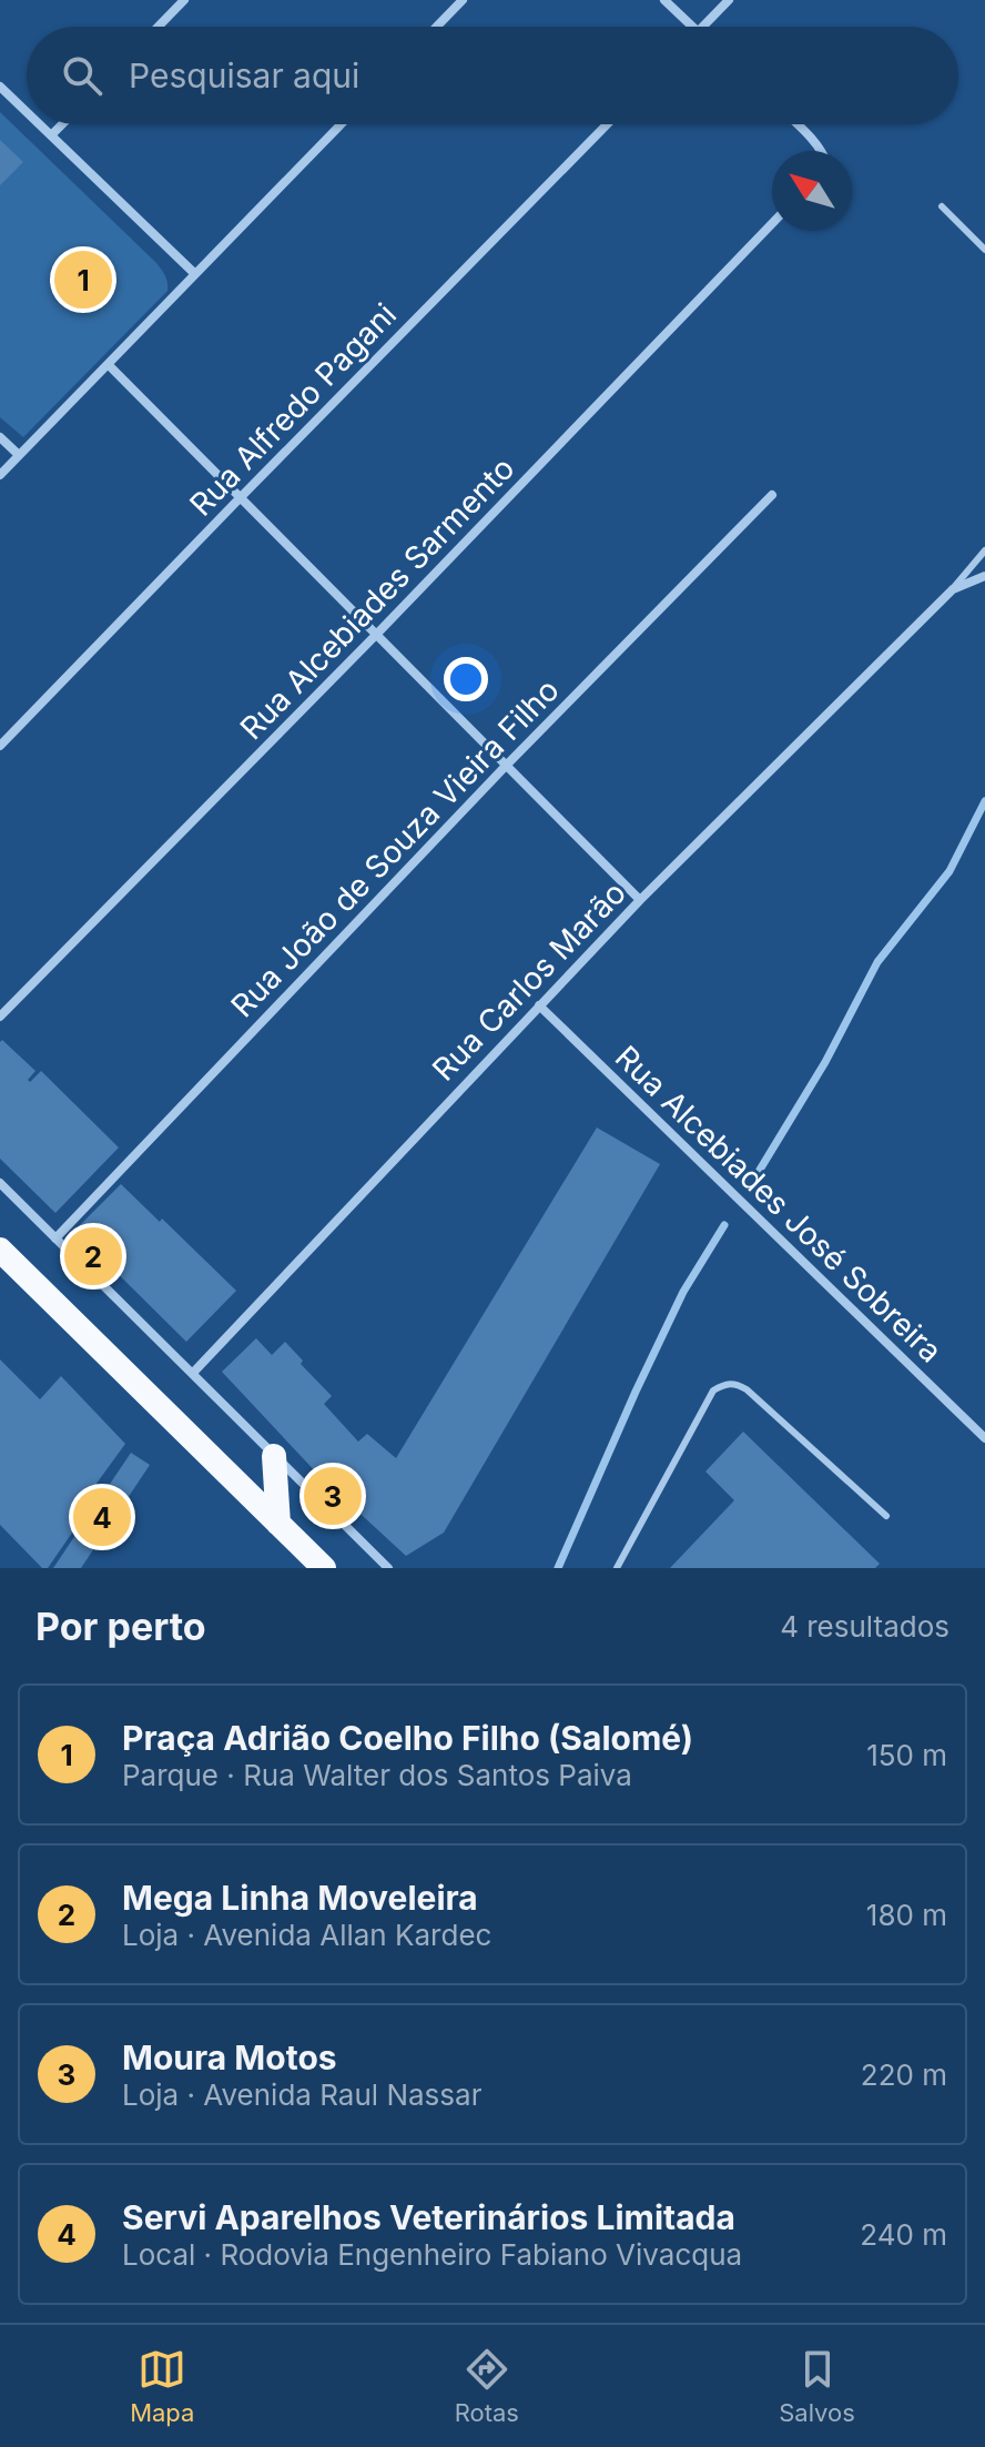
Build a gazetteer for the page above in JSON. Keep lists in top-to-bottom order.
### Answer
{
  "streets": {
    "street": [
      "Rua Alfredo Pagani",
      "Rua Alcebiades Sarmento",
      "Rua João de Souza Vieira Filho",
      "Rua Carlos Marão",
      "Rua Alcebiades José Sobreira"
    ]
  },
  "crossings": [
    ["Rua Carlos Marão", "Rua Alcebiades José Sobreira"]
  ],
  "north": "top left",
  "page": {
    "search": "Pesquisar aqui",
    "pins": [
      "1",
      "2",
      "3",
      "4"
    ],
    "heading": ["Por perto", "4 resultados"],
    "list": [
      {
        "mark": "1",
        "name": "Praça Adrião Coelho Filho (Salomé)",
        "note": "Parque · Rua Walter dos Santos Paiva",
        "value": "150 m"
      },
      {
        "mark": "2",
        "name": "Mega Linha Moveleira",
        "note": "Loja · Avenida Allan Kardec",
        "value": "180 m"
      },
      {
        "mark": "3",
        "name": "Moura Motos",
        "note": "Loja · Avenida Raul Nassar",
        "value": "220 m"
      },
      {
        "mark": "4",
        "name": "Servi Aparelhos Veterinários Limitada",
        "note": "Local · Rodovia Engenheiro Fabiano Vivacqua",
        "value": "240 m"
      }
    ],
    "nav": ["Mapa", "Rotas", "Salvos"]
  }
}
